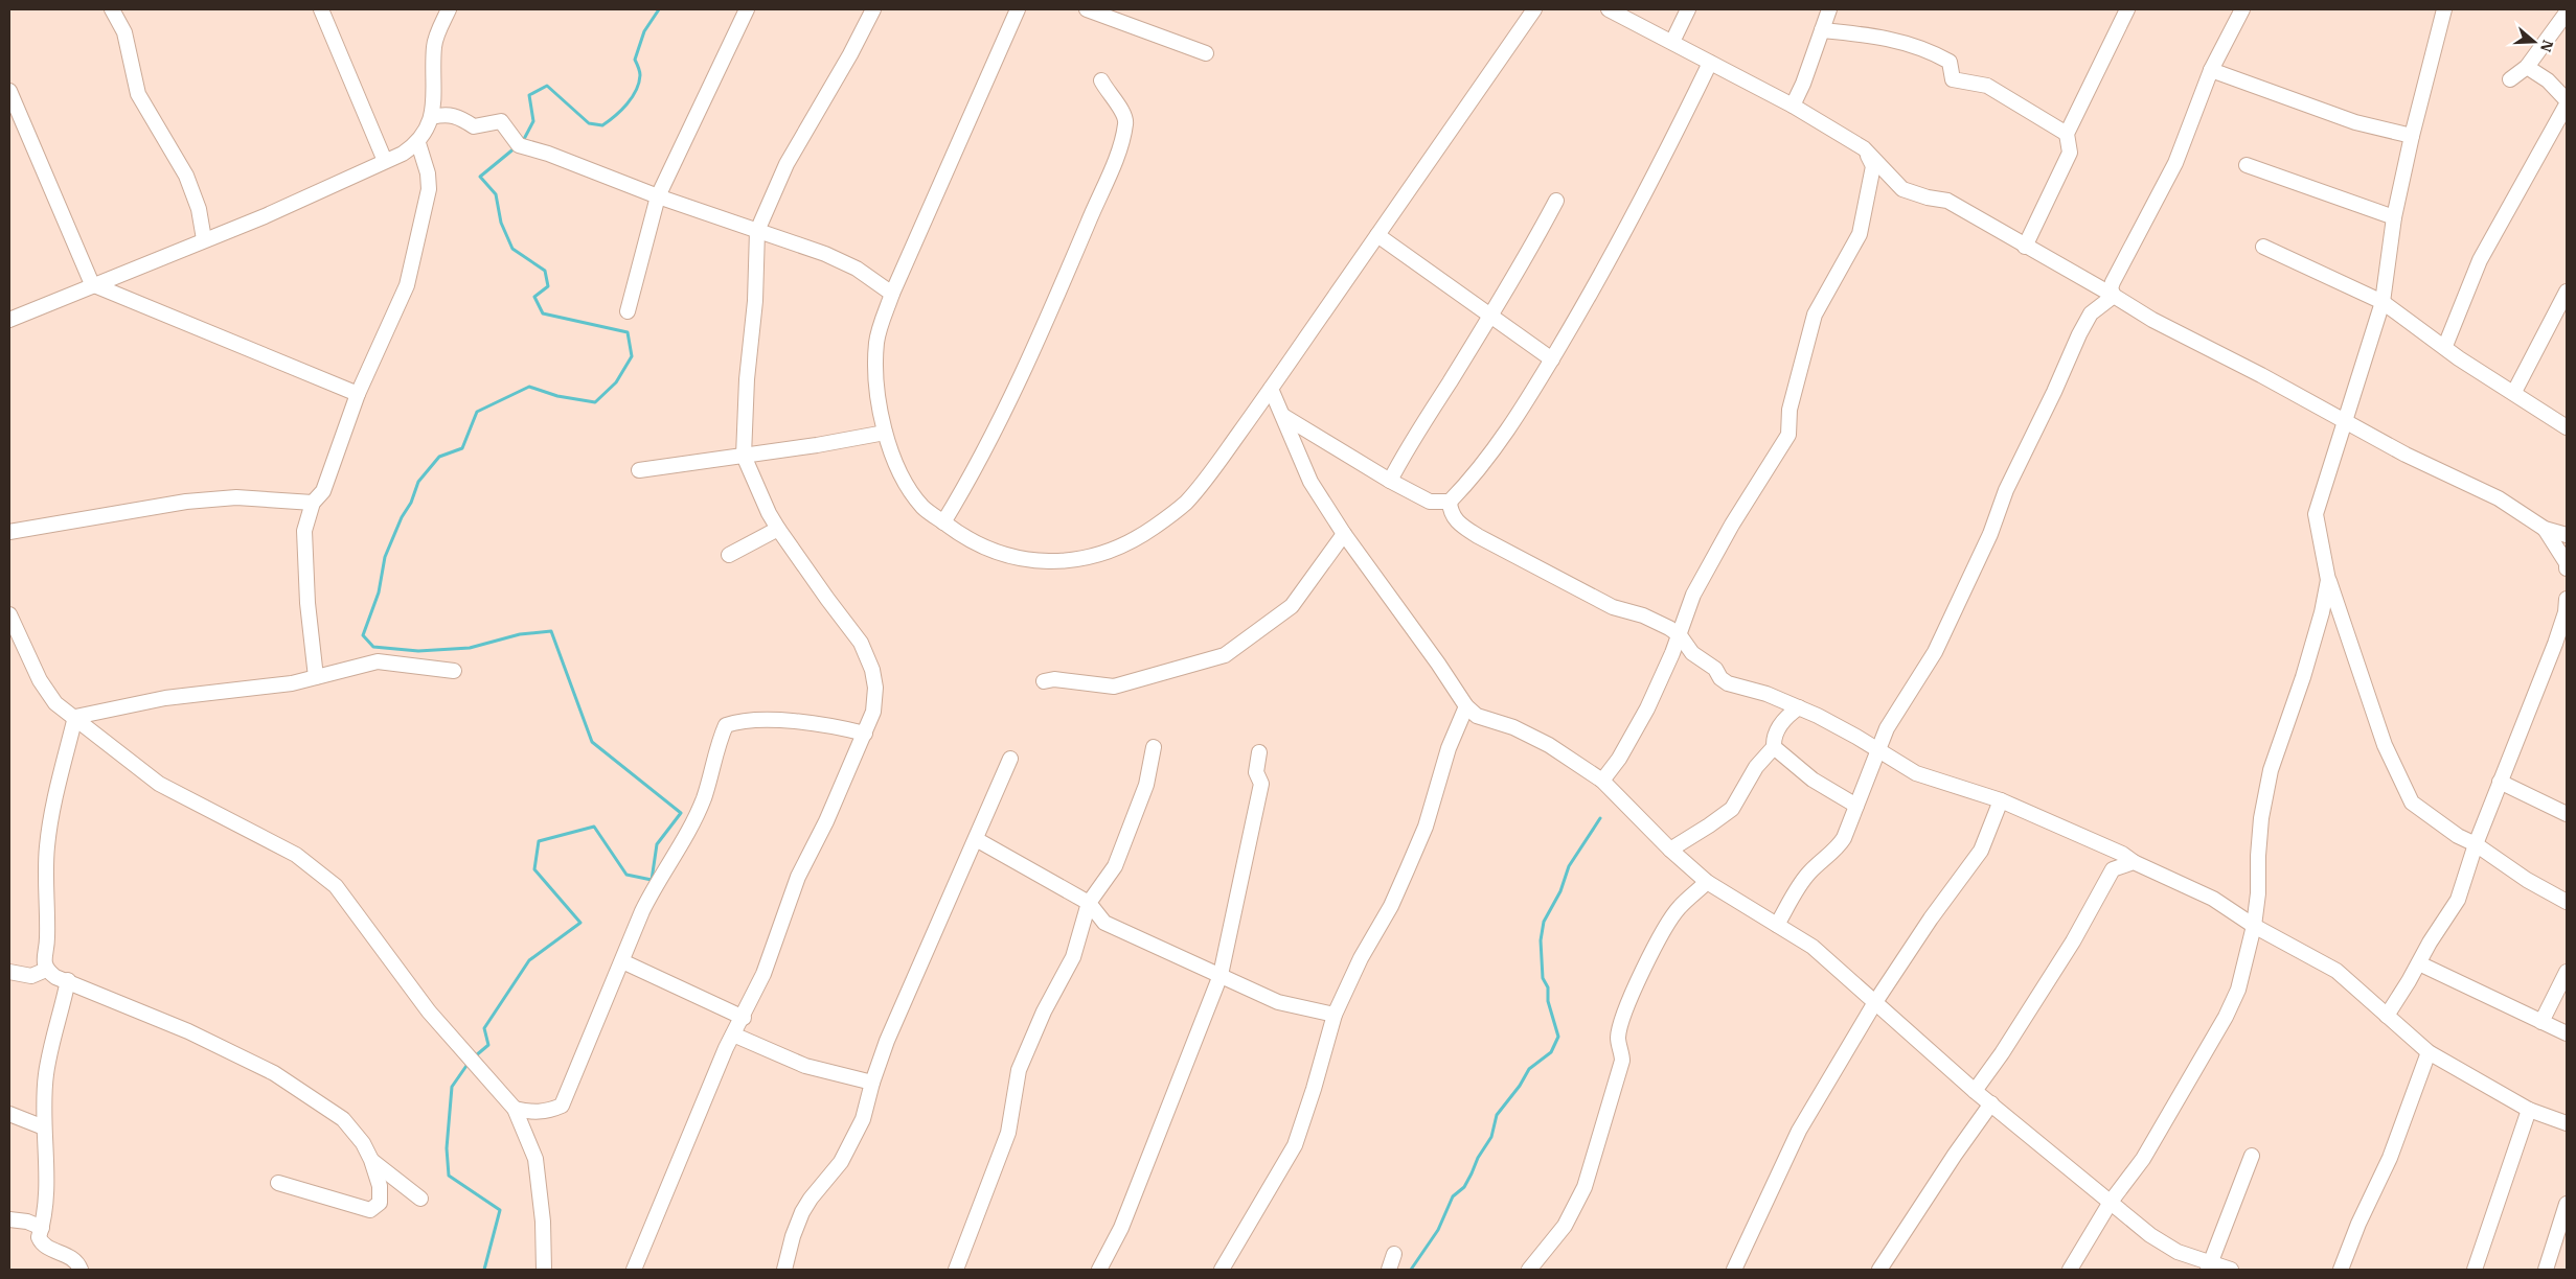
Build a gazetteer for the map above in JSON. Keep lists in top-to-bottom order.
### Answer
{
  "north": "right"
}
